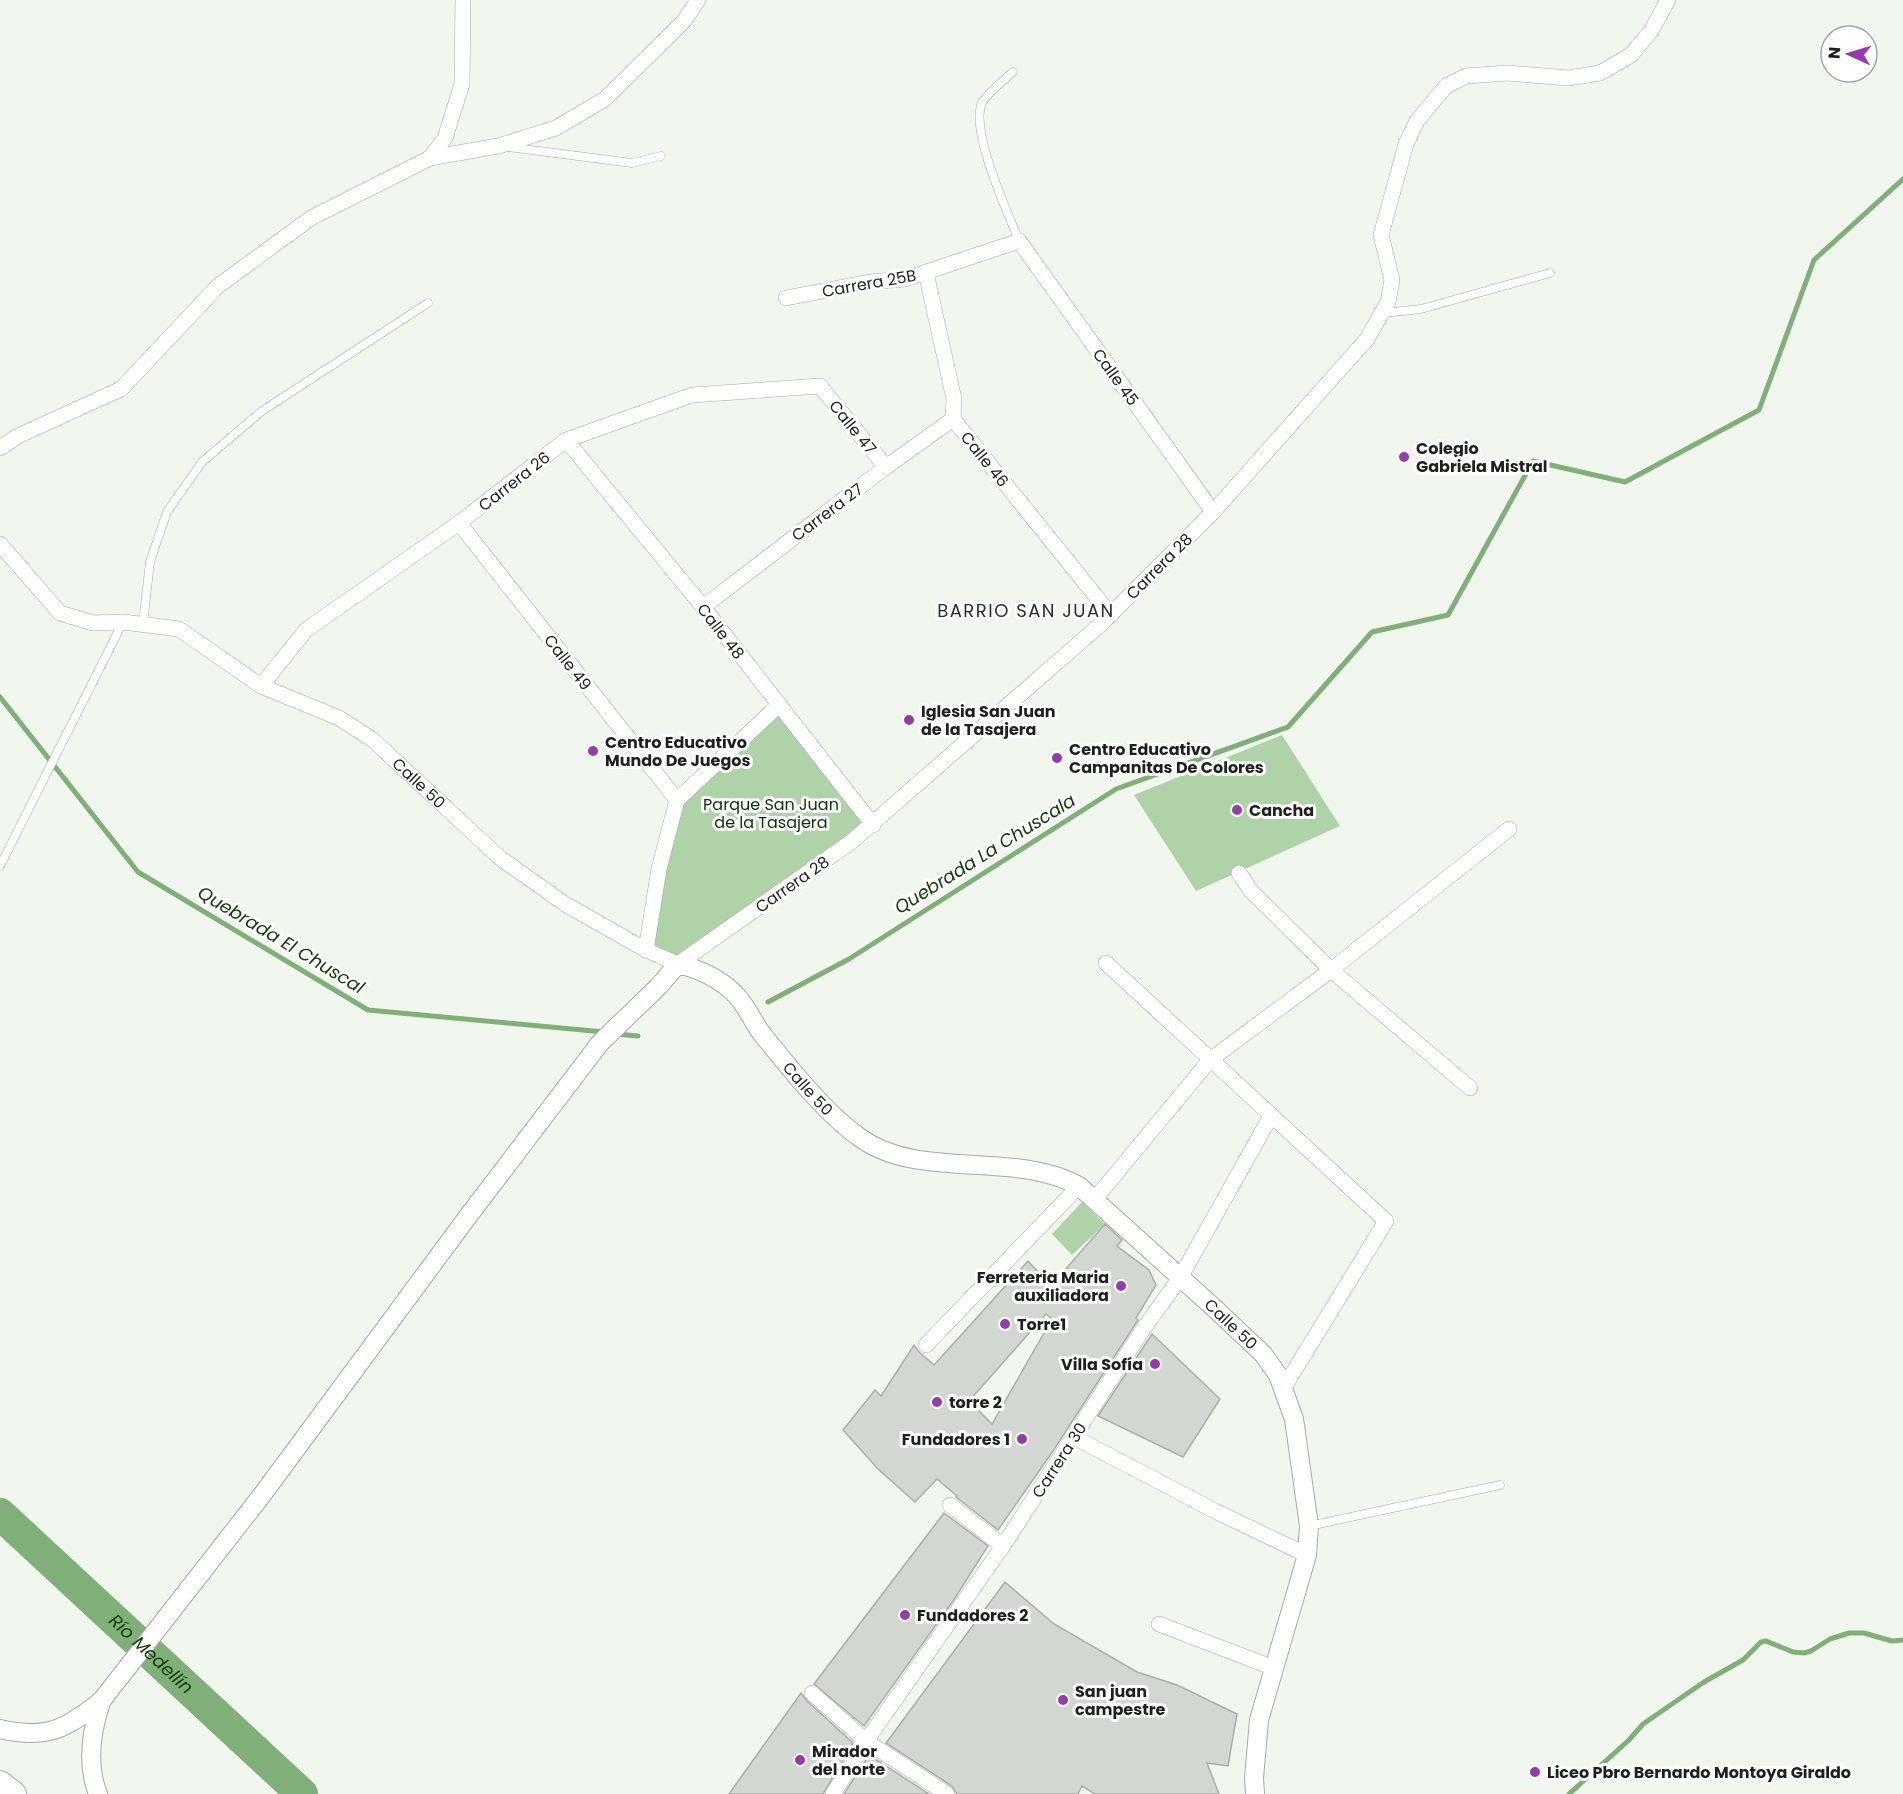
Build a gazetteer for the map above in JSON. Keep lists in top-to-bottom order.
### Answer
{
  "streets": {
    "street": [
      "Carrera 25B",
      "Calle 45",
      "Calle 47",
      "Calle 46",
      "Carrera 26",
      "Carrera 27",
      "Carrera 28",
      "Calle 48",
      "Calle 49",
      "Calle 50",
      "Carrera 30"
    ]
  },
  "crossings": [
    ["Carrera 25B", "Calle 45"],
    ["Carrera 25B", "Calle 46"],
    ["Calle 45", "Carrera 28"],
    ["Calle 47", "Carrera 26"],
    ["Calle 47", "Carrera 27"],
    ["Calle 46", "Carrera 27"],
    ["Calle 46", "Carrera 28"],
    ["Carrera 26", "Calle 48"],
    ["Carrera 26", "Calle 49"],
    ["Carrera 26", "Calle 50"],
    ["Carrera 27", "Calle 48"],
    ["Carrera 28", "Calle 48"],
    ["Carrera 28", "Calle 50"],
    ["Calle 50", "Carrera 30"]
  ],
  "districts": ["BARRIO SAN JUAN"],
  "water": ["Quebrada La Chuscala", "Quebrada El Chuscal", "Río Medellín"],
  "parks": ["Parque San Juan de la Tasajera"],
  "places": [
    "Colegio Gabriela Mistral",
    "Iglesia San Juan de la Tasajera",
    "Centro Educativo Mundo De Juegos",
    "Centro Educativo Campanitas De Colores",
    "Cancha",
    "Ferreteria Maria auxiliadora",
    "Torre1",
    "Villa Sofía",
    "torre 2",
    "Fundadores 1",
    "Fundadores 2",
    "San juan campestre",
    "Mirador del norte",
    "Liceo Pbro Bernardo Montoya Giraldo"
  ],
  "north": "left"
}
